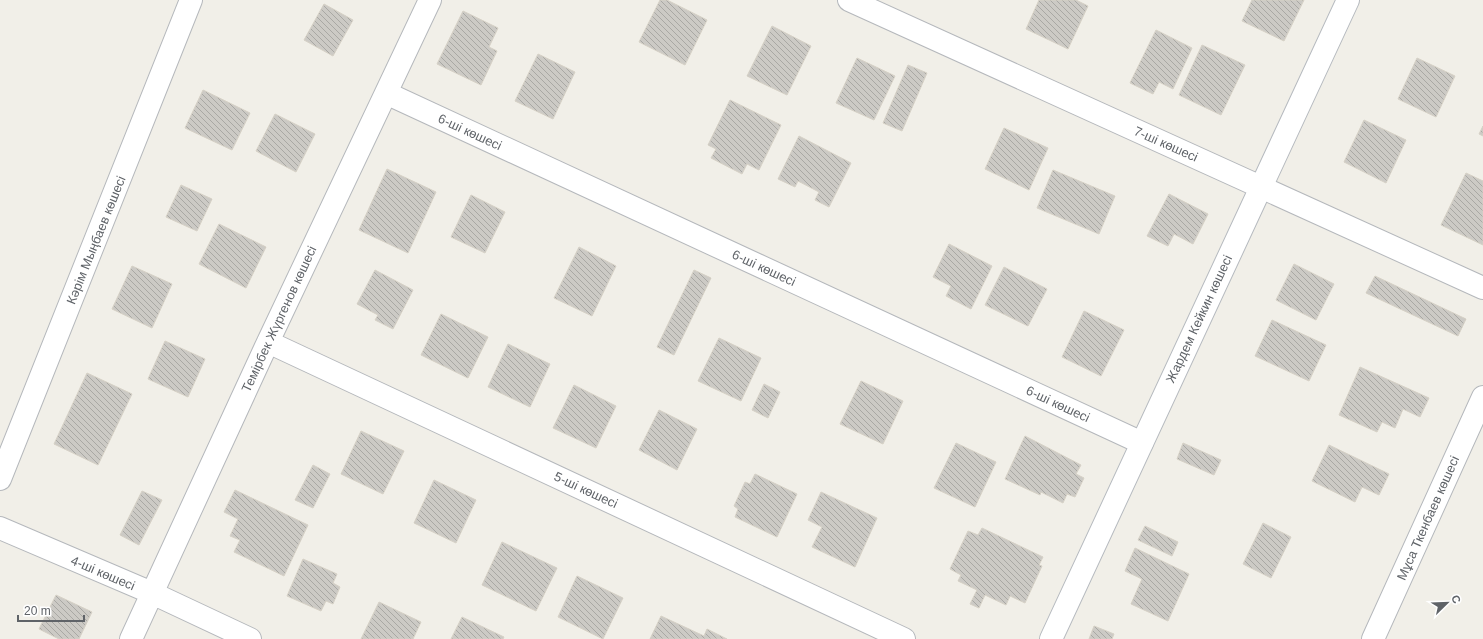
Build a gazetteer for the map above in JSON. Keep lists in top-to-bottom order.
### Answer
{
  "streets": {
    "street": [
      "6-ші көшесі",
      "7-ші көшесі",
      "Кәрім Мыңбаев көшесі",
      "Темірбек Жүргенов көшесі",
      "Жардем Кейкин көшесі",
      "5-ші көшесі",
      "Мұса Ткенбаев көшесі",
      "4-ші көшесі"
    ]
  },
  "crossings": [
    ["6-ші көшесі", "Темірбек Жүргенов көшесі"],
    ["6-ші көшесі", "Жардем Кейкин көшесі"],
    ["7-ші көшесі", "Жардем Кейкин көшесі"],
    ["Темірбек Жүргенов көшесі", "5-ші көшесі"],
    ["Темірбек Жүргенов көшесі", "4-ші көшесі"]
  ],
  "scale_bar": "20 m",
  "north": "top right"
}
